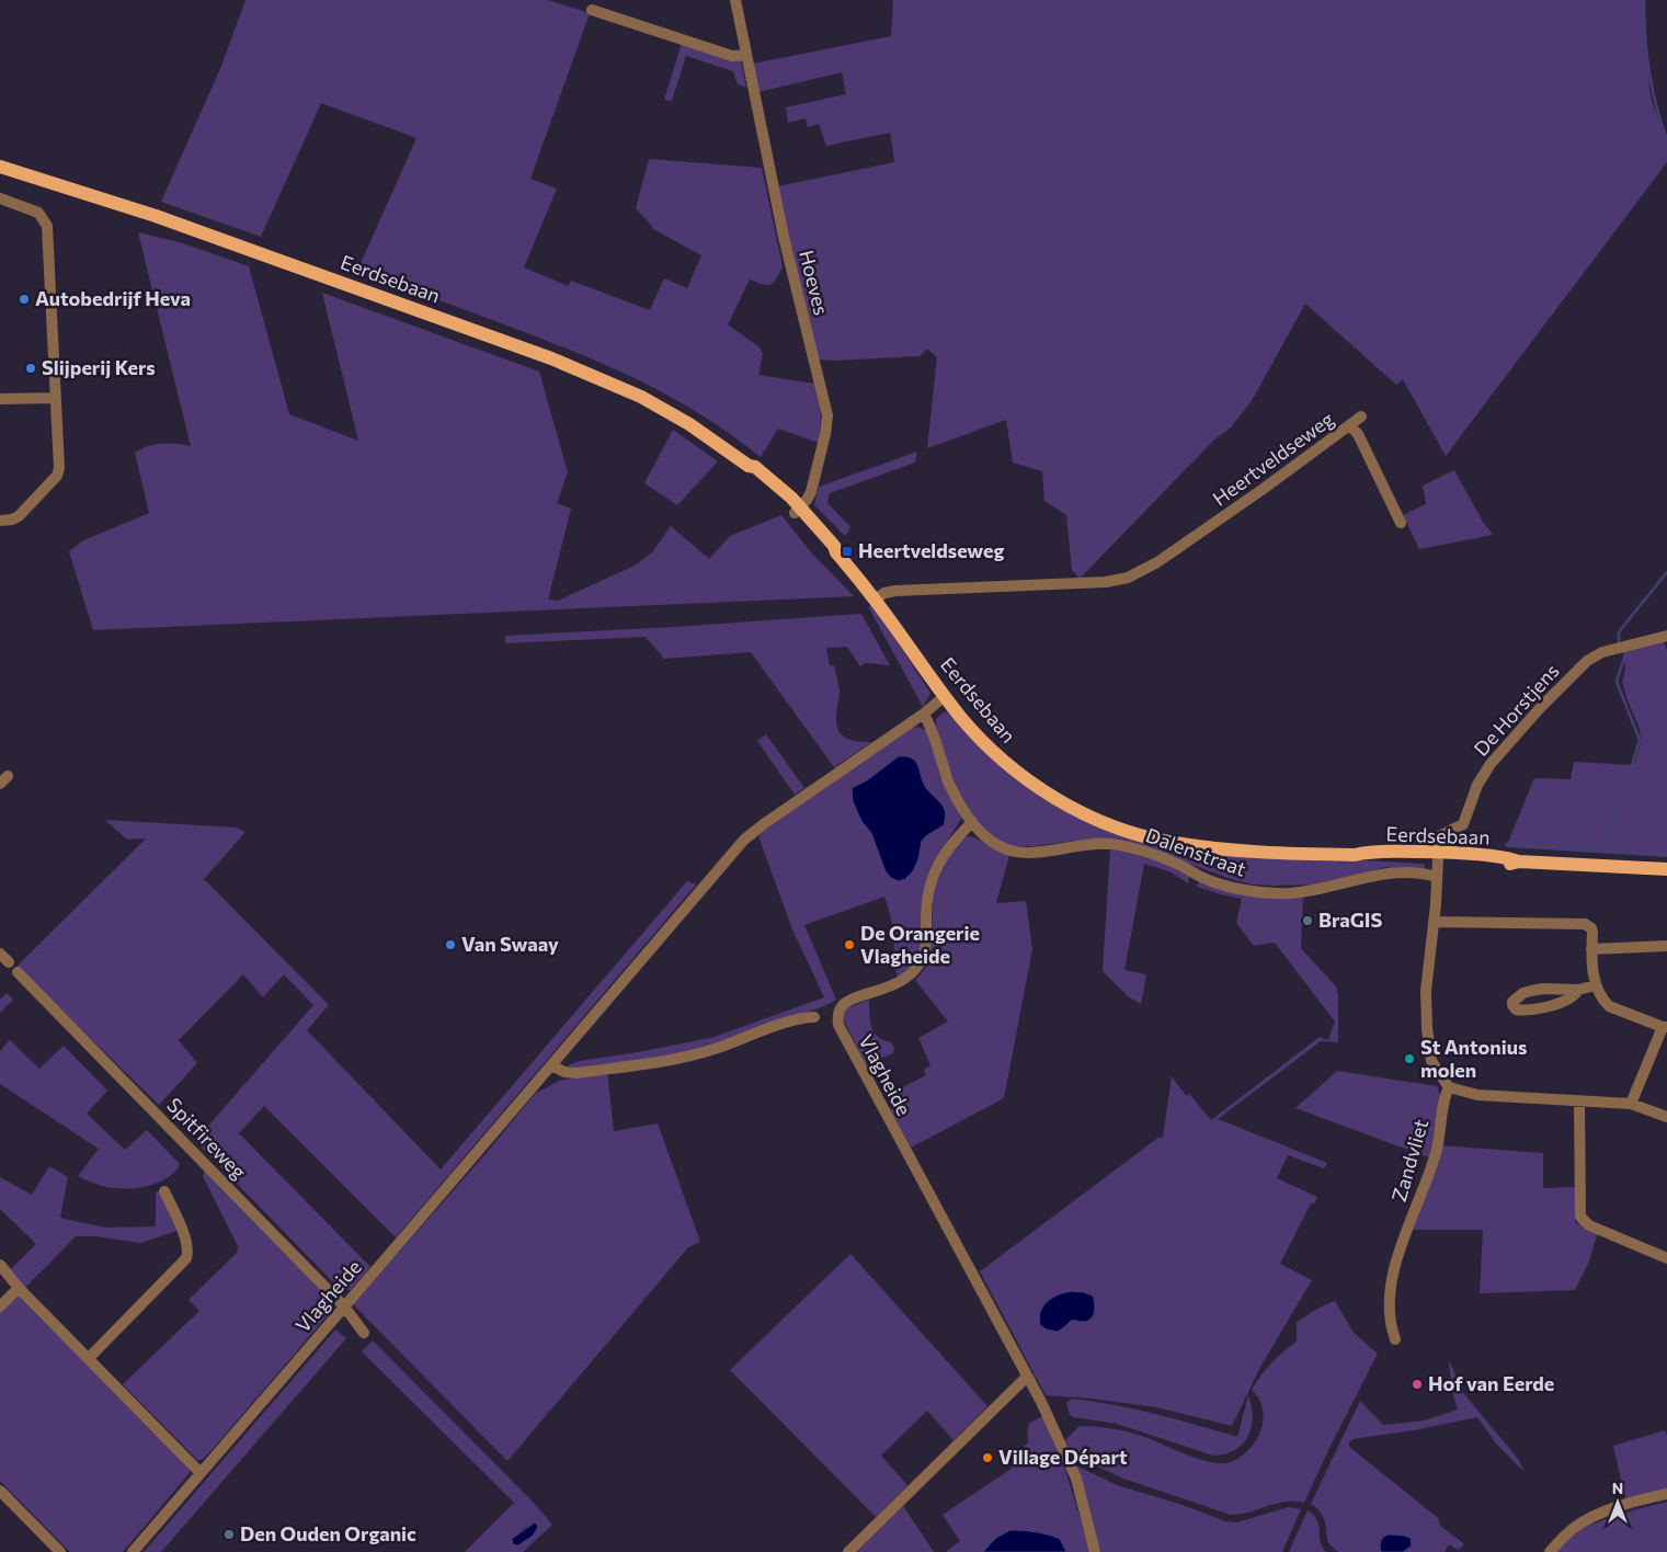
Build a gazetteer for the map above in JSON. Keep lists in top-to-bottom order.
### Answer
{
  "streets": {
    "main road": ["Eerdsebaan"],
    "street": [
      "Hoeves",
      "Heertveldseweg",
      "De Horstjens",
      "Dalenstraat",
      "Vlagheide",
      "Spitfireweg",
      "Zandvliet"
    ]
  },
  "crossings": [
    ["Eerdsebaan", "Hoeves"],
    ["Eerdsebaan", "Heertveldseweg"],
    ["Eerdsebaan", "De Horstjens"],
    ["Eerdsebaan", "Vlagheide"],
    ["Dalenstraat", "Vlagheide"],
    ["Vlagheide", "Spitfireweg"]
  ],
  "places": {
    "other": [
      "Autobedrijf Heva",
      "Slijperij Kers",
      "BraGIS",
      "Van Swaay",
      "De Orangerie Vlagheide",
      "St Antonius molen",
      "Hof van Eerde",
      "Village Départ",
      "Den Ouden Organic"
    ],
    "transit": ["Heertveldseweg"]
  },
  "north": "top"
}
